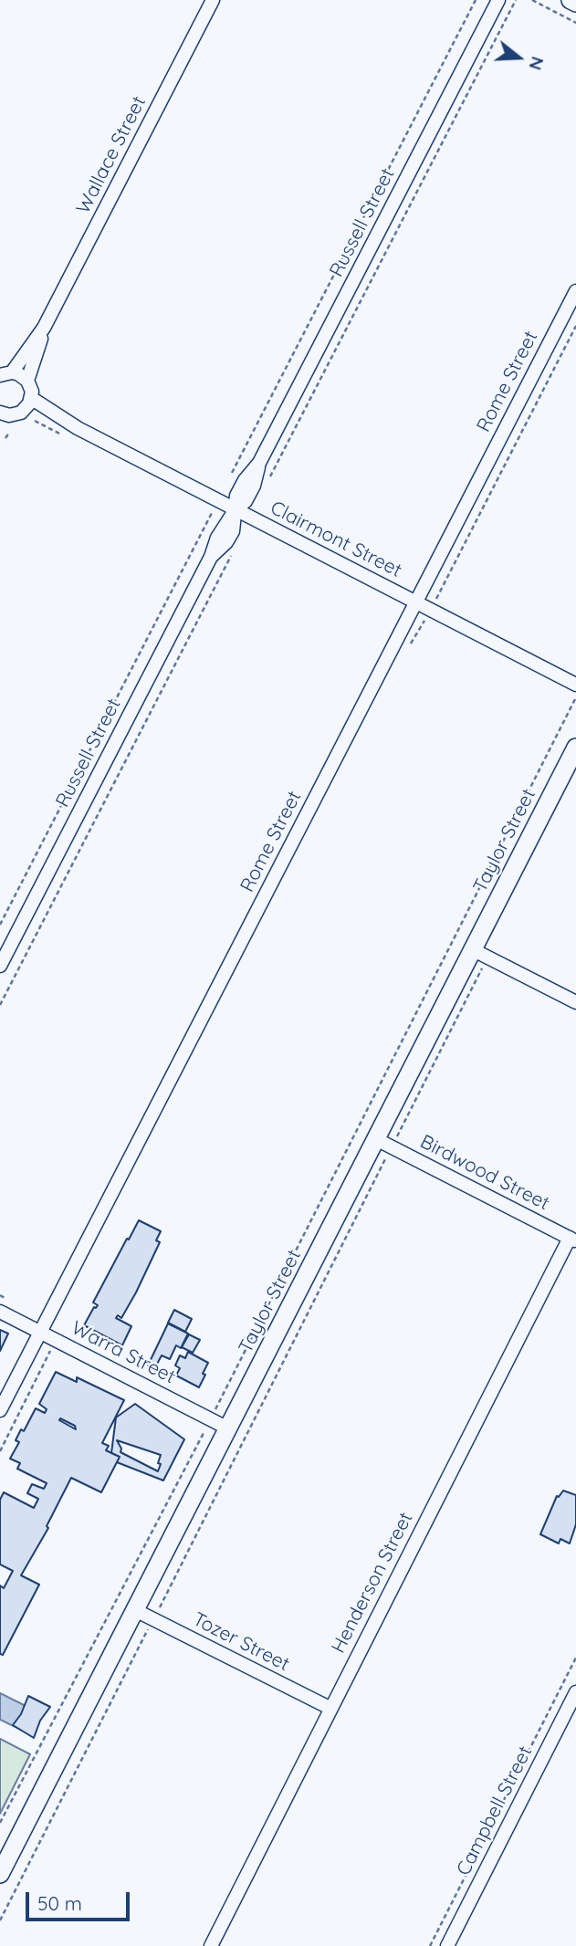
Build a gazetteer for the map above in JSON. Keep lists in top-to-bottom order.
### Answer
{
  "streets": {
    "street": [
      "Wallace Street",
      "Russell Street",
      "Rome Street",
      "Clairmont Street",
      "Taylor Street",
      "Birdwood Street",
      "Warra Street",
      "Henderson Street",
      "Tozer Street",
      "Campbell Street"
    ]
  },
  "crossings": [
    ["Russell Street", "Clairmont Street"],
    ["Rome Street", "Clairmont Street"],
    ["Rome Street", "Warra Street"],
    ["Taylor Street", "Birdwood Street"],
    ["Taylor Street", "Warra Street"],
    ["Taylor Street", "Tozer Street"],
    ["Birdwood Street", "Henderson Street"],
    ["Henderson Street", "Tozer Street"]
  ],
  "scale_bar": "50 m",
  "north": "right"
}
